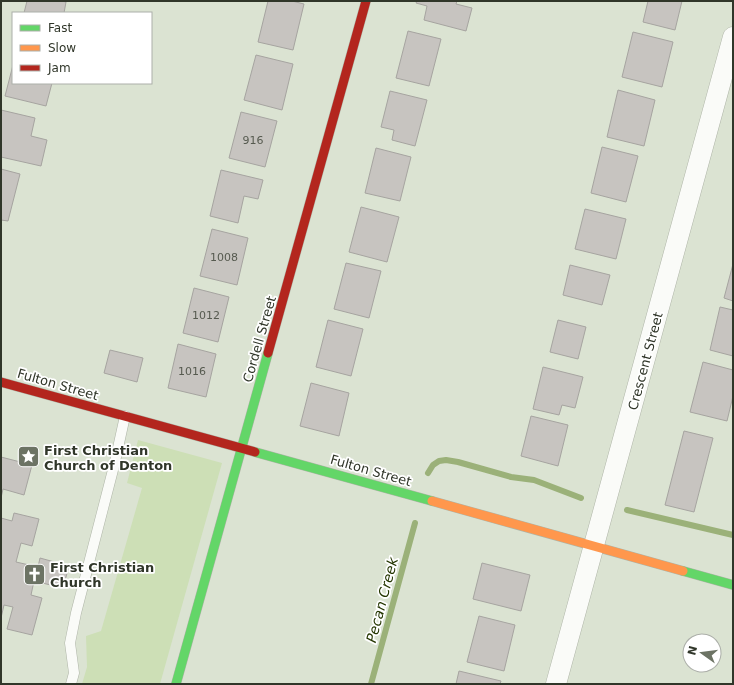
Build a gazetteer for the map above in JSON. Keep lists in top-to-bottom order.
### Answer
{
  "streets": {
    "street": ["Cordell Street", "Crescent Street", "Fulton Street"]
  },
  "crossings": [
    ["Cordell Street", "Fulton Street"],
    ["Crescent Street", "Fulton Street"]
  ],
  "water": ["Pecan Creek"],
  "places": {
    "place": ["First Christian Church of Denton"],
    "church": ["First Christian Church"]
  },
  "house_numbers": [
    "916",
    "1008",
    "1012",
    "1016"
  ],
  "legend": ["Fast", "Slow", "Jam"],
  "north": "left"
}
